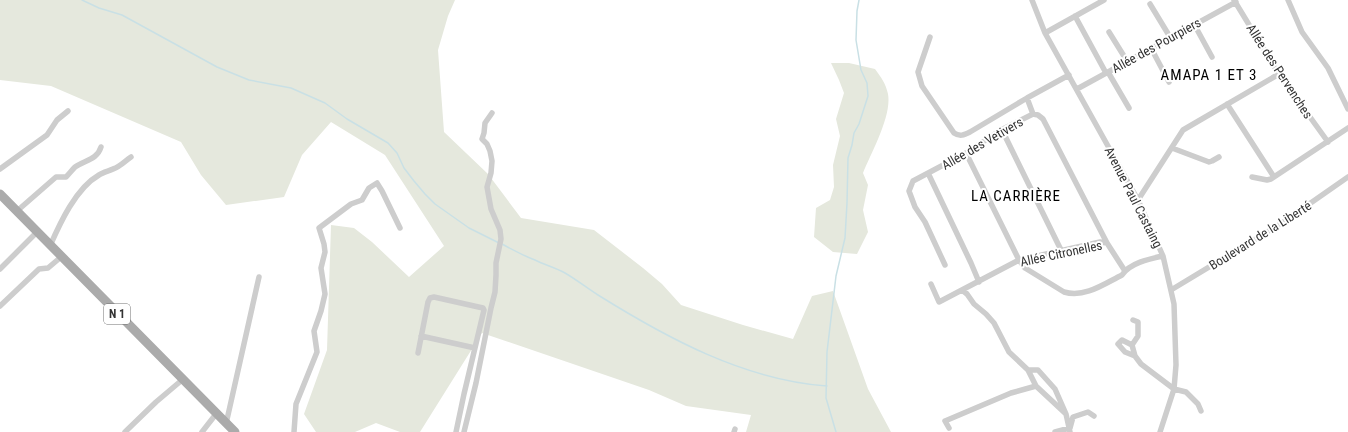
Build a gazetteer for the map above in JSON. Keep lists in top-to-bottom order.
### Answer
{
  "streets": {
    "main road": ["N 1"],
    "street": [
      "Allée des Pourpiers",
      "Allée des Pervenches",
      "Allée des Vetivers",
      "Avenue Paul Castaing",
      "Boulevard de la Liberté",
      "Allée Citronelles"
    ]
  },
  "crossings": [
    ["Allée des Pourpiers", "Allée des Pervenches"],
    ["Allée des Pourpiers", "Avenue Paul Castaing"],
    ["Allée des Vetivers", "Allée Citronelles"],
    ["Avenue Paul Castaing", "Boulevard de la Liberté"]
  ],
  "districts": ["AMAPA 1 ET 3", "LA CARRIÈRE"]
}
